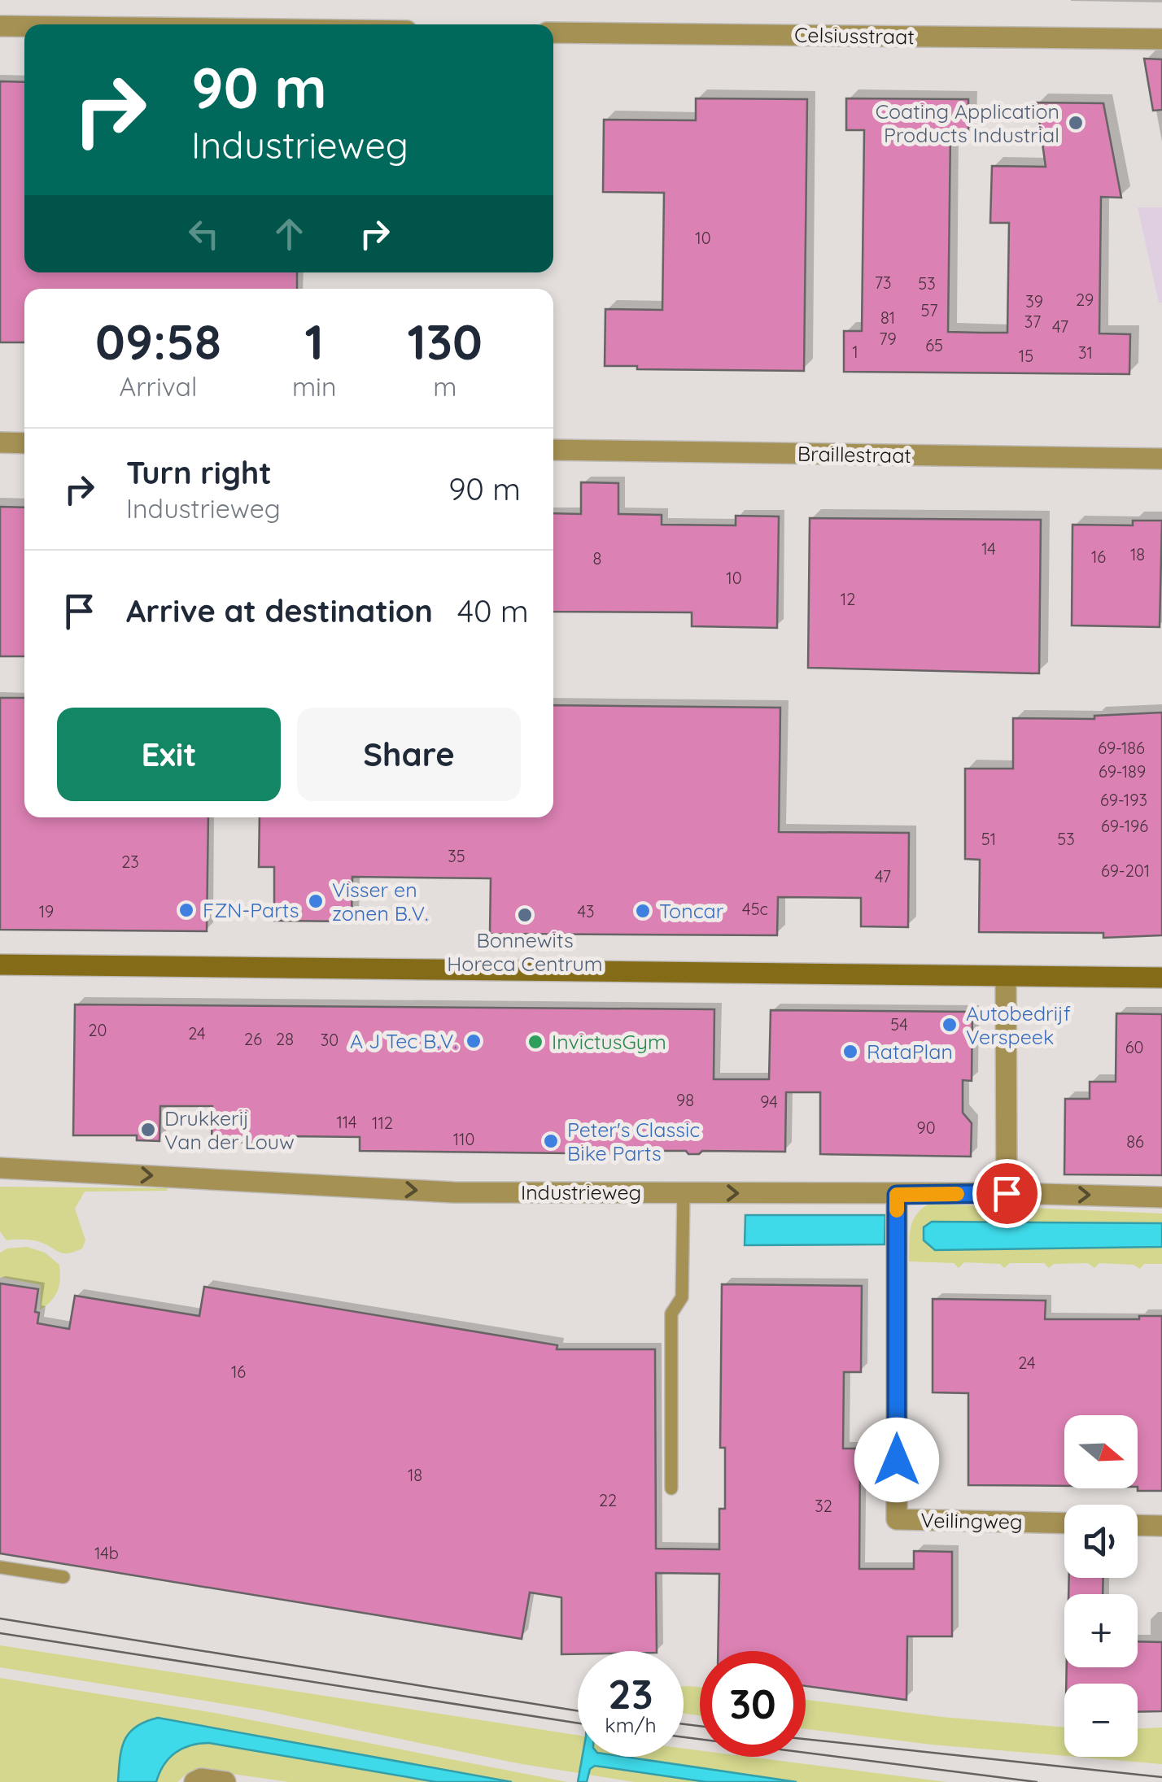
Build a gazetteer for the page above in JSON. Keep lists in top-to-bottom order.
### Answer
{
  "streets": {
    "street": [
      "Celsiusstraat",
      "Braillestraat",
      "Industrieweg",
      "Veilingweg"
    ]
  },
  "crossings": [
    ["Industrieweg", "Veilingweg"]
  ],
  "one_way": ["Industrieweg"],
  "places": [
    "Coating Application Products Industrial",
    "Visser en zonen B.V.",
    "FZN-Parts",
    "Toncar",
    "Bonnewits Horeca Centrum",
    "Autobedrijf Verspeek",
    "A J Tec B.V.",
    "InvictusGym",
    "RataPlan",
    "Drukkerij Van der Louw",
    "Peter's Classic Bike Parts"
  ],
  "house_numbers": [
    "10",
    "73",
    "53",
    "29",
    "39",
    "57",
    "81",
    "37",
    "47",
    "79",
    "65",
    "1",
    "31",
    "15",
    "14",
    "18",
    "16",
    "8",
    "10",
    "12",
    "69-186",
    "69-189",
    "69-193",
    "69-196",
    "51",
    "53",
    "35",
    "23",
    "69-201",
    "47",
    "45c",
    "19",
    "43",
    "54",
    "20",
    "24",
    "26",
    "28",
    "30",
    "60",
    "98",
    "94",
    "114",
    "112",
    "90",
    "110",
    "86",
    "24",
    "16",
    "18",
    "22",
    "32",
    "14b"
  ],
  "north": "right",
  "page": {
    "turn": ["90 m", "Industrieweg"],
    "eta": [
      "09:58",
      "Arrival",
      "1",
      "min",
      "130",
      "m"
    ],
    "list": [
      {
        "name": "Turn right",
        "note": "Industrieweg",
        "value": "90 m"
      },
      {
        "name": "Arrive at destination",
        "value": "40 m"
      }
    ],
    "buttons": ["Exit", "Share"],
    "map_buttons": ["+", "−"],
    "speed": "23 km/h",
    "limit": "30"
  }
}
